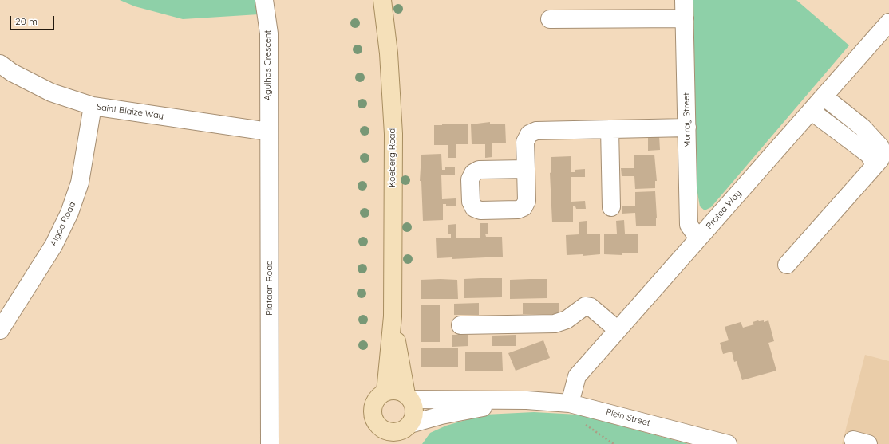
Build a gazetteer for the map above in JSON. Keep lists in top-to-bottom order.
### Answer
{
  "streets": {
    "main road": ["Koeberg Road"],
    "street": [
      "Agulhas Crescent",
      "Saint Blaize Way",
      "Murray Street",
      "Protea Way",
      "Algoa Road",
      "Plataan Road",
      "Plein Street"
    ]
  },
  "crossings": [
    ["Agulhas Crescent", "Saint Blaize Way"],
    ["Agulhas Crescent", "Plataan Road"],
    ["Saint Blaize Way", "Algoa Road"],
    ["Saint Blaize Way", "Plataan Road"],
    ["Murray Street", "Protea Way"],
    ["Koeberg Road", "Plein Street"],
    ["Protea Way", "Plein Street"]
  ],
  "scale_bar": "20 m"
}
